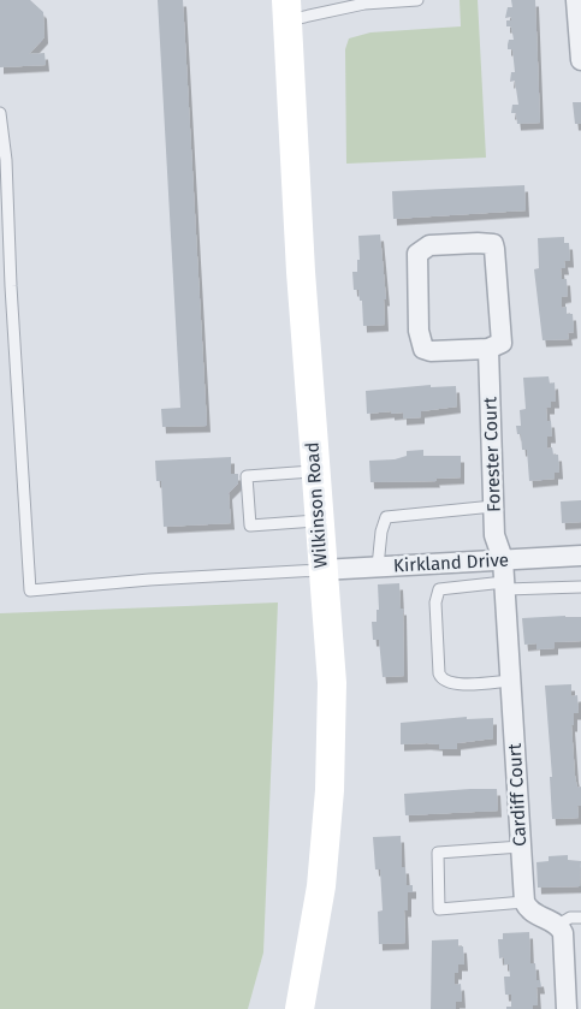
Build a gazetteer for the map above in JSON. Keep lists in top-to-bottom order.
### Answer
{
  "streets": {
    "main road": ["Wilkinson Road"],
    "street": ["Forester Court", "Kirkland Drive", "Cardiff Court"]
  },
  "crossings": [
    ["Forester Court", "Kirkland Drive"],
    ["Forester Court", "Cardiff Court"],
    ["Wilkinson Road", "Kirkland Drive"],
    ["Kirkland Drive", "Cardiff Court"]
  ]
}
